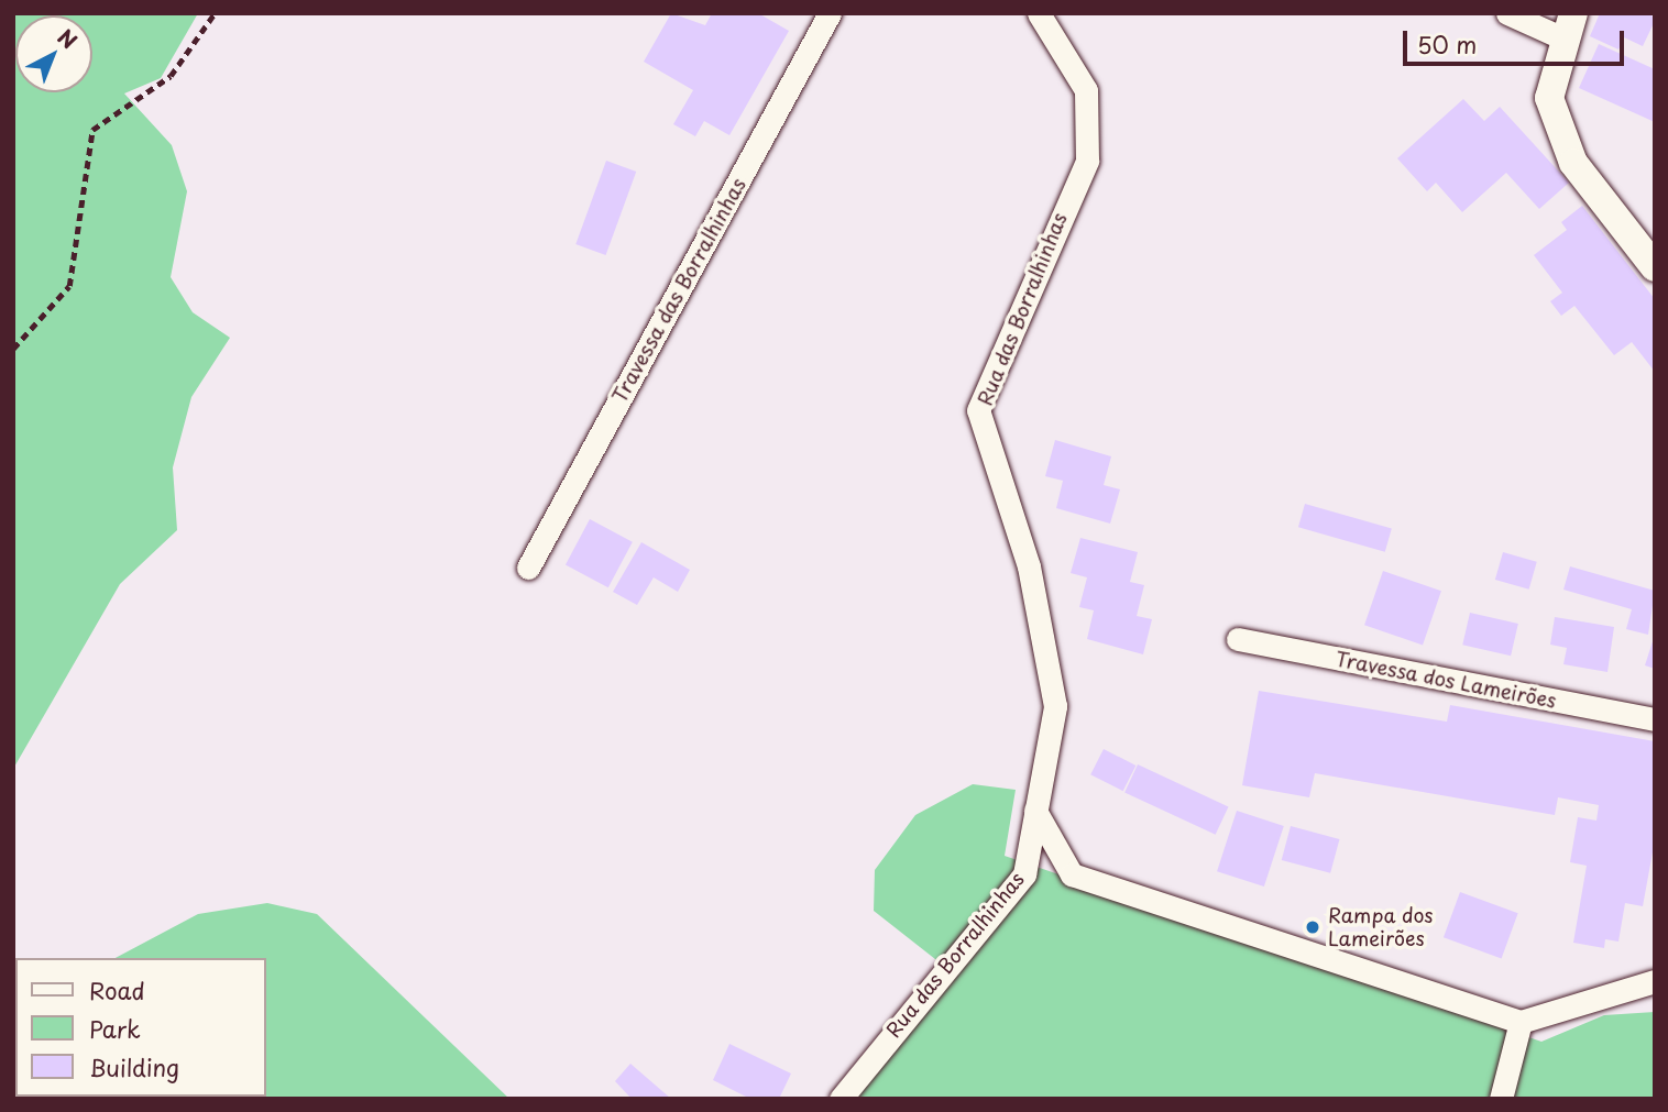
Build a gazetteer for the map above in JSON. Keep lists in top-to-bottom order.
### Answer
{
  "streets": {
    "street": ["Travessa das Borralhinhas", "Rua das Borralhinhas", "Travessa dos Lameirões"]
  },
  "places": ["Rampa dos Lameirões"],
  "legend": ["Road", "Park", "Building"],
  "scale_bar": "50 m",
  "north": "top right"
}
